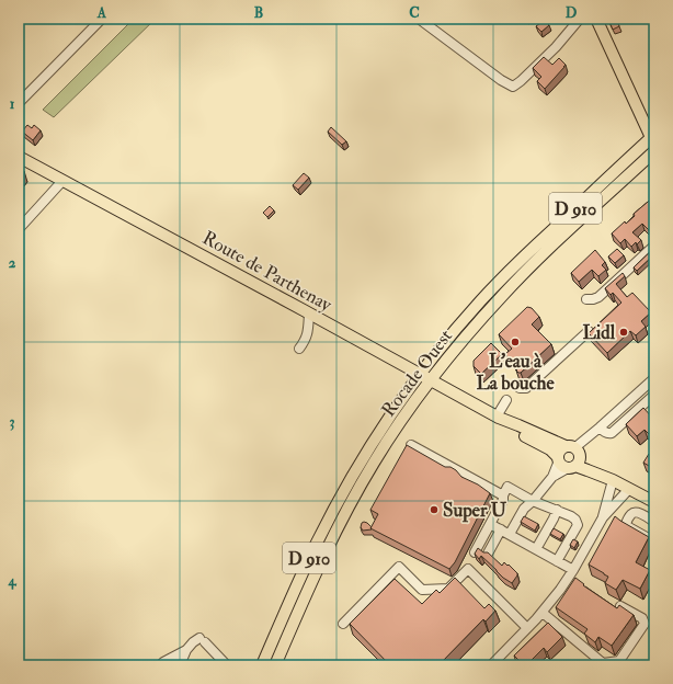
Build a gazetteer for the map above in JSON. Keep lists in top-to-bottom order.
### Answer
{
  "streets": {
    "main road": ["D 910", "Route de Parthenay", "Rocade Ouest"]
  },
  "crossings": [
    ["D 910", "Route de Parthenay"],
    ["D 910", "Rocade Ouest"],
    ["Route de Parthenay", "Rocade Ouest"]
  ],
  "places": ["Lidl", "L'eau à La bouche", "Super U"],
  "grid": {
    "columns": [
      "A",
      "B",
      "C",
      "D"
    ],
    "rows": [
      "1",
      "2",
      "3",
      "4"
    ]
  }
}
